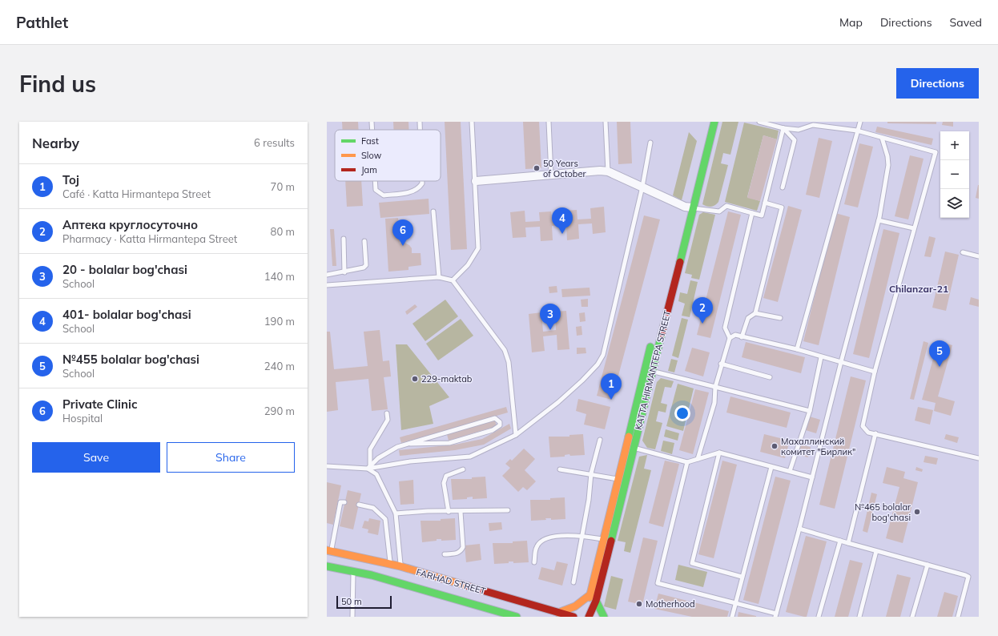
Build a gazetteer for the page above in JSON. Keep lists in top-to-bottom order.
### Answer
{
  "streets": {
    "main road": ["KATTA HIRMАNTEPA STREET", "FARHAD STREET"]
  },
  "districts": ["Chilanzar-21"],
  "places": [
    "50 Years of October",
    "229-maktab",
    "Махаллинский комитет \"Бирлик\"",
    "№465 bolalar bog'chasi",
    "Motherhood"
  ],
  "legend": ["Fast", "Slow", "Jam"],
  "scale_bar": "50 m",
  "page": {
    "header": "Pathlet",
    "nav": ["Map", "Directions", "Saved"],
    "buttons": [
      "Directions",
      ["Save", "Share"]
    ],
    "title": "Find us",
    "heading": ["Nearby", "6 results"],
    "map_buttons": ["+", "−"],
    "list": [
      {
        "mark": "1",
        "name": "Toj",
        "note": "Café · Katta Hirmаntepa Street",
        "value": "70 m"
      },
      {
        "mark": "2",
        "name": "Аптека круглосуточно",
        "note": "Pharmacy · Katta Hirmаntepa Street",
        "value": "80 m"
      },
      {
        "mark": "3",
        "name": "20 - bolalar bog'chasi",
        "note": "School",
        "value": "140 m"
      },
      {
        "mark": "4",
        "name": "401- bolalar bog'chasi",
        "note": "School",
        "value": "190 m"
      },
      {
        "mark": "5",
        "name": "№455 bolalar bog'chasi",
        "note": "School",
        "value": "240 m"
      },
      {
        "mark": "6",
        "name": "Private Clinic",
        "note": "Hospital",
        "value": "290 m"
      }
    ],
    "pins": [
      "4",
      "6",
      "2",
      "3",
      "5",
      "1"
    ],
    "scale": "50 m"
  }
}
